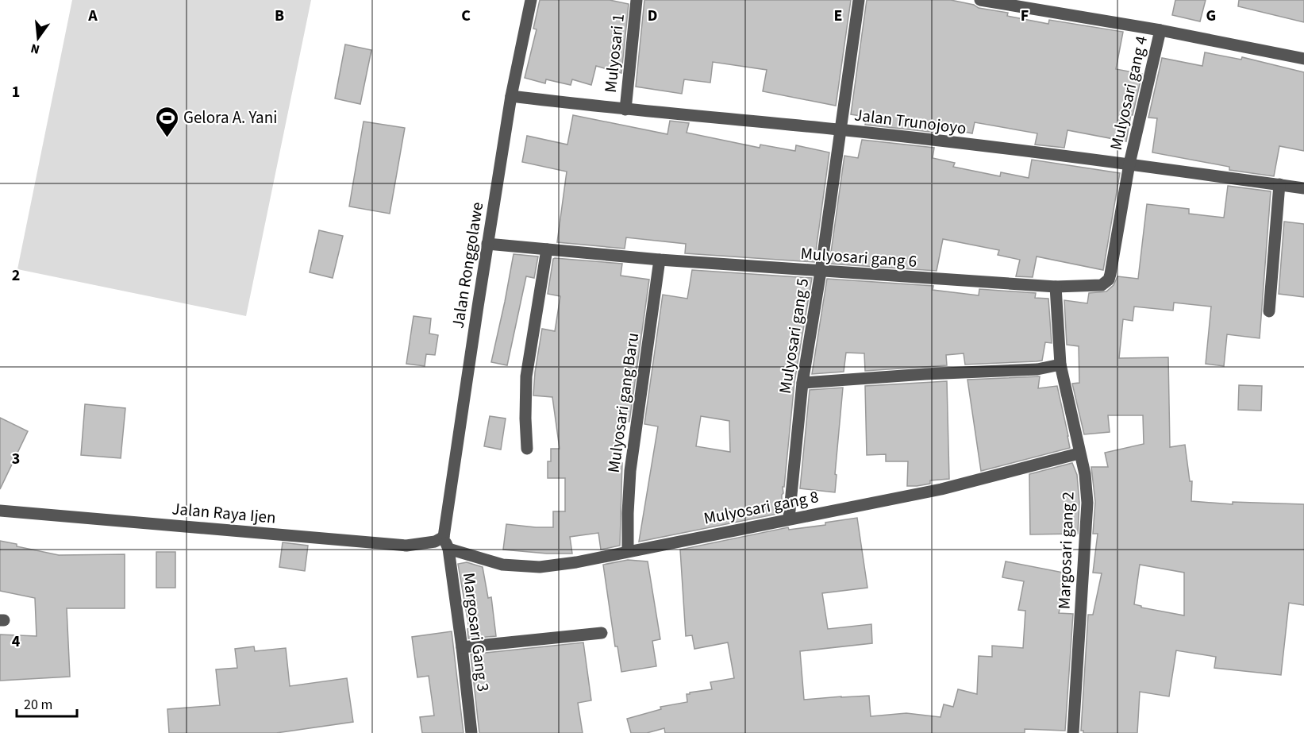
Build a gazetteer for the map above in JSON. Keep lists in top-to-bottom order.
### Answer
{
  "streets": {
    "street": [
      "Mulyosari 1",
      "Mulyosari gang 4",
      "Jalan Trunojoyo",
      "Mulyosari gang 6",
      "Jalan Ronggolawe",
      "Mulyosari gang 5",
      "Mulyosari gang Baru",
      "Mulyosari gang 8",
      "Jalan Raya Ijen",
      "Margosari gang 2",
      "Margosari Gang 3"
    ]
  },
  "crossings": [
    ["Mulyosari 1", "Jalan Trunojoyo"],
    ["Mulyosari gang 4", "Jalan Trunojoyo"],
    ["Mulyosari gang 4", "Mulyosari gang 6"],
    ["Jalan Trunojoyo", "Mulyosari gang 6"],
    ["Jalan Trunojoyo", "Jalan Ronggolawe"],
    ["Jalan Trunojoyo", "Mulyosari gang 5"],
    ["Mulyosari gang 6", "Jalan Ronggolawe"],
    ["Mulyosari gang 6", "Mulyosari gang 5"],
    ["Mulyosari gang 6", "Mulyosari gang Baru"],
    ["Mulyosari gang 6", "Margosari gang 2"],
    ["Jalan Ronggolawe", "Jalan Raya Ijen"],
    ["Jalan Ronggolawe", "Margosari Gang 3"],
    ["Mulyosari gang 5", "Mulyosari gang 8"],
    ["Mulyosari gang Baru", "Mulyosari gang 8"],
    ["Mulyosari gang 8", "Margosari gang 2"],
    ["Mulyosari gang 8", "Margosari Gang 3"],
    ["Jalan Raya Ijen", "Margosari Gang 3"]
  ],
  "places": {
    "sports": ["Gelora A. Yani"]
  },
  "scale_bar": "20 m",
  "north": "bottom",
  "grid": {
    "columns": [
      "A",
      "B",
      "C",
      "D",
      "E",
      "F",
      "G"
    ],
    "rows": [
      "1",
      "2",
      "3",
      "4"
    ]
  }
}
